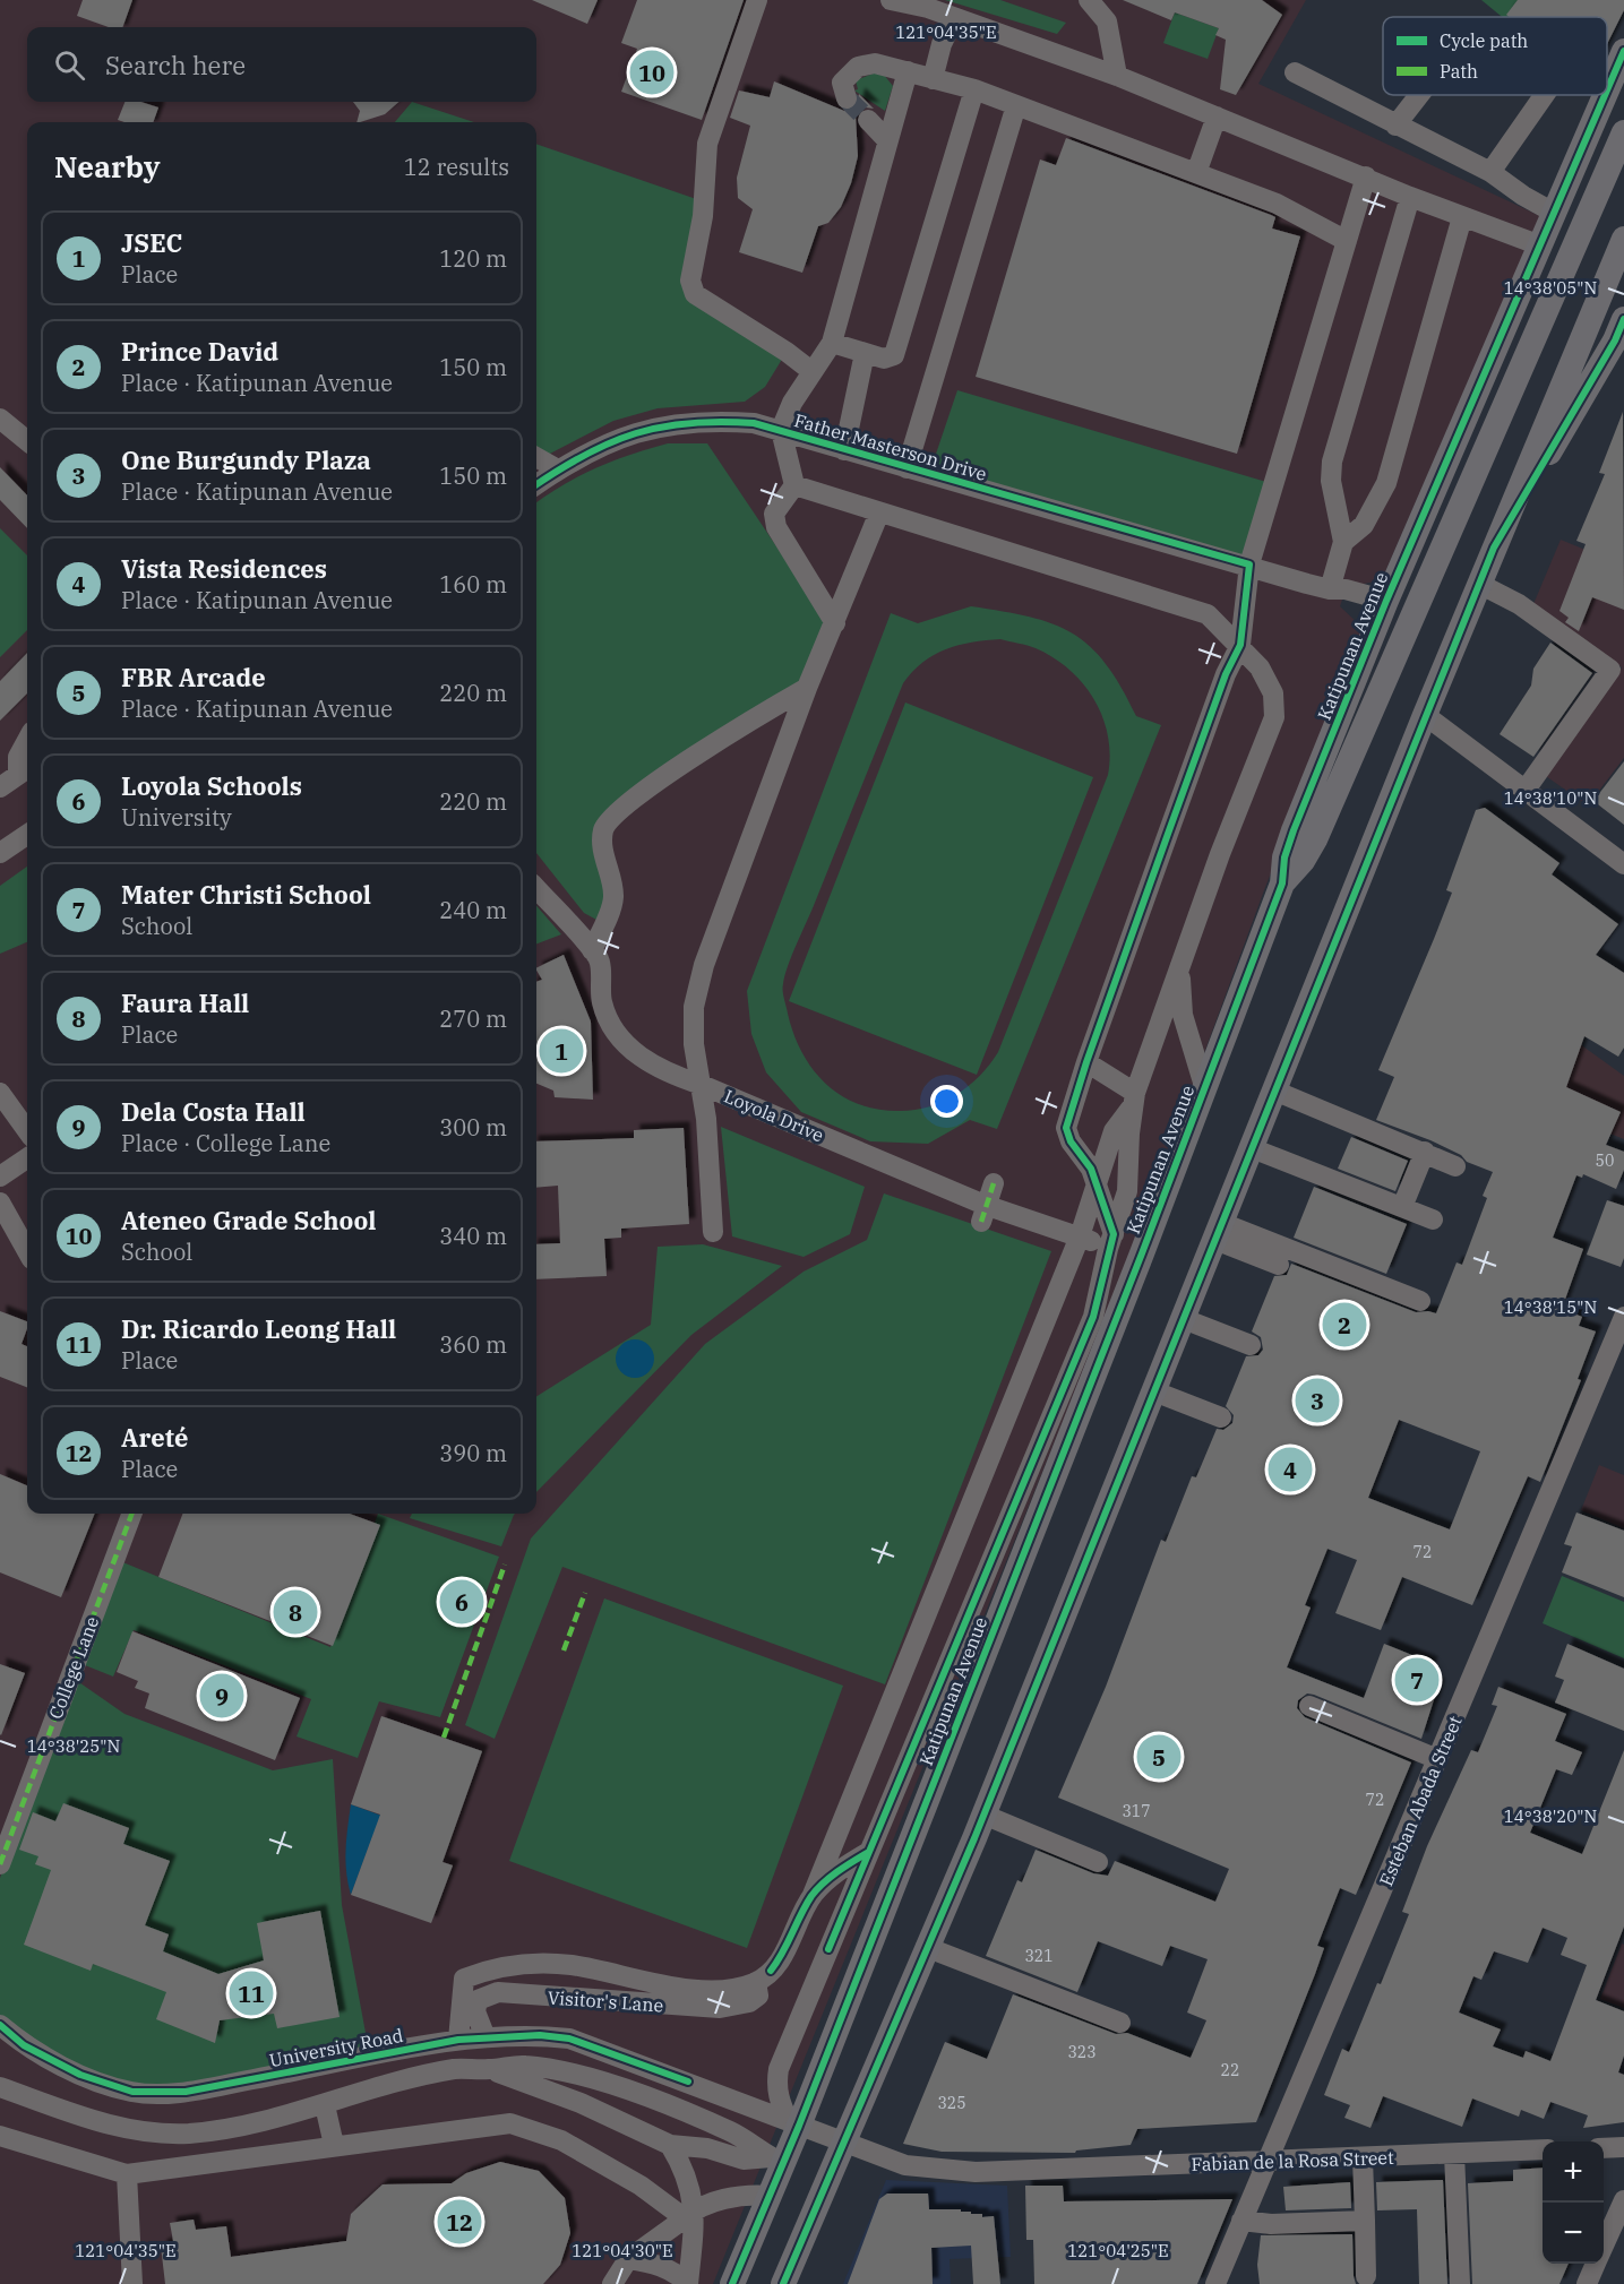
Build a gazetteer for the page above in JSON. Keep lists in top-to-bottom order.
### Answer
{
  "streets": {
    "main road": ["Katipunan Avenue"],
    "street": [
      "Father Masterson Drive",
      "Loyola Drive",
      "College Lane",
      "Esteban Abada Street",
      "Visitor's Lane",
      "University Road",
      "Fabian de la Rosa Street"
    ]
  },
  "crossings": [
    ["Father Masterson Drive", "Katipunan Avenue"],
    ["Katipunan Avenue", "University Road"],
    ["Katipunan Avenue", "Fabian de la Rosa Street"],
    ["Esteban Abada Street", "Fabian de la Rosa Street"],
    ["Visitor's Lane", "University Road"],
    ["University Road", "Fabian de la Rosa Street"]
  ],
  "house_numbers": [
    "50",
    "72",
    "72",
    "317",
    "321",
    "323",
    "22",
    "325"
  ],
  "legend": ["Cycle path", "Path"],
  "page": {
    "search": "Search here",
    "pins": [
      "10",
      "1",
      "2",
      "3",
      "4",
      "6",
      "8",
      "7",
      "9",
      "5",
      "11",
      "12"
    ],
    "heading": ["Nearby", "12 results"],
    "list": [
      {
        "mark": "1",
        "name": "JSEC",
        "note": "Place",
        "value": "120 m"
      },
      {
        "mark": "2",
        "name": "Prince David",
        "note": "Place · Katipunan Avenue",
        "value": "150 m"
      },
      {
        "mark": "3",
        "name": "One Burgundy Plaza",
        "note": "Place · Katipunan Avenue",
        "value": "150 m"
      },
      {
        "mark": "4",
        "name": "Vista Residences",
        "note": "Place · Katipunan Avenue",
        "value": "160 m"
      },
      {
        "mark": "5",
        "name": "FBR Arcade",
        "note": "Place · Katipunan Avenue",
        "value": "220 m"
      },
      {
        "mark": "6",
        "name": "Loyola Schools",
        "note": "University",
        "value": "220 m"
      },
      {
        "mark": "7",
        "name": "Mater Christi School",
        "note": "School",
        "value": "240 m"
      },
      {
        "mark": "8",
        "name": "Faura Hall",
        "note": "Place",
        "value": "270 m"
      },
      {
        "mark": "9",
        "name": "Dela Costa Hall",
        "note": "Place · College Lane",
        "value": "300 m"
      },
      {
        "mark": "10",
        "name": "Ateneo Grade School",
        "note": "School",
        "value": "340 m"
      },
      {
        "mark": "11",
        "name": "Dr. Ricardo Leong Hall",
        "note": "Place",
        "value": "360 m"
      },
      {
        "mark": "12",
        "name": "Areté",
        "note": "Place",
        "value": "390 m"
      }
    ],
    "map_buttons": ["+", "−"]
  },
  "coordinates": [
    "121°04'35\"E",
    "14°38'05\"N",
    "14°38'10\"N",
    "14°38'15\"N",
    "14°38'25\"N",
    "14°38'20\"N",
    "121°04'30\"E",
    "121°04'25\"E"
  ]
}
